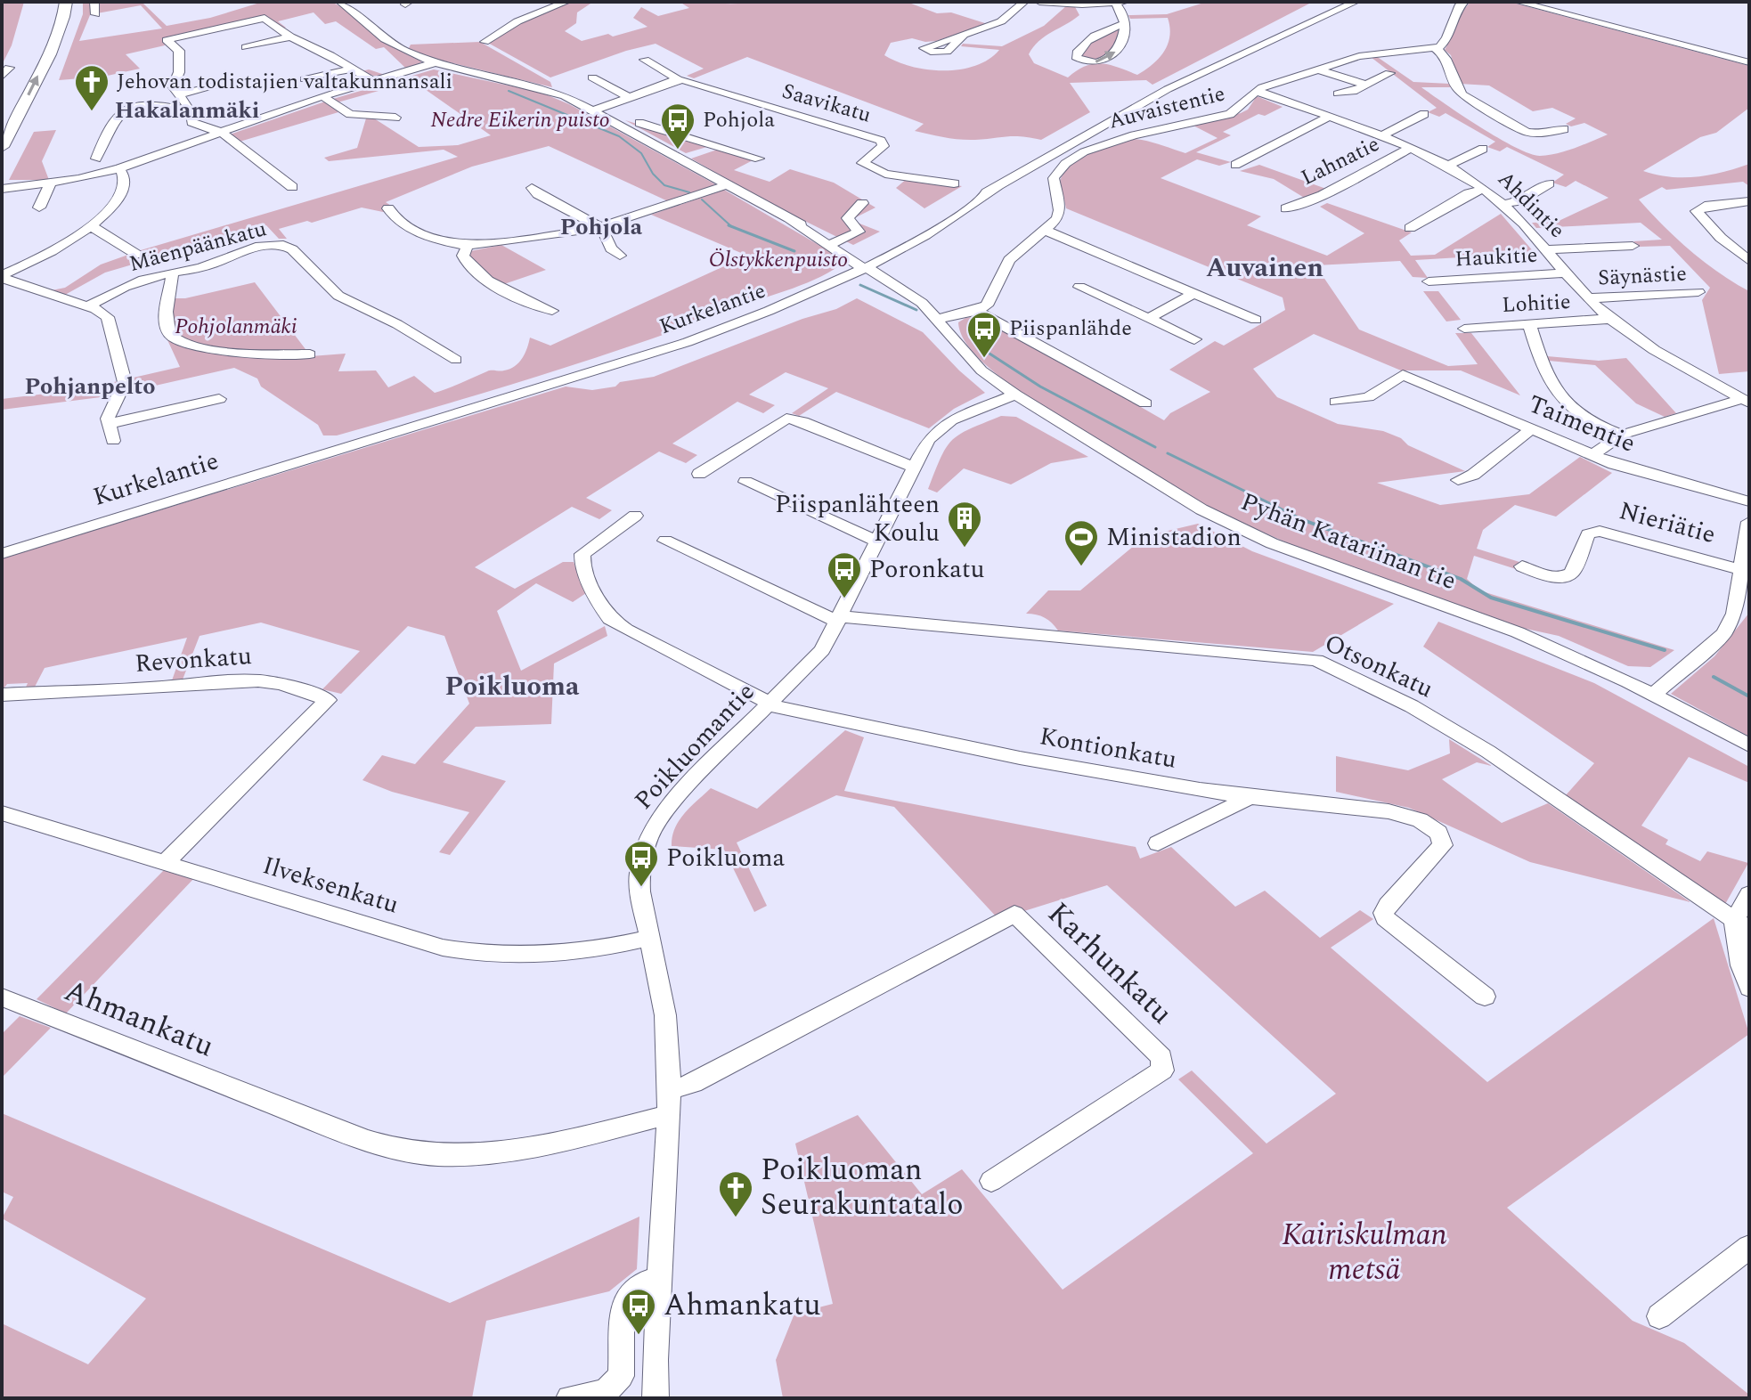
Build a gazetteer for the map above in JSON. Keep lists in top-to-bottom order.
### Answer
{
  "streets": {
    "street": [
      "Saavikatu",
      "Auvaistentie",
      "Lahnatie",
      "Ahdintie",
      "Mäenpäänkatu",
      "Haukitie",
      "Säynästie",
      "Lohitie",
      "Kurkelantie",
      "Taimentie",
      "Nieriätie",
      "Pyhän Katariinan tie",
      "Revonkatu",
      "Otsonkatu",
      "Poikluomantie",
      "Kontionkatu",
      "Ilveksenkatu",
      "Karhunkatu",
      "Ahmankatu"
    ]
  },
  "crossings": [
    ["Auvaistentie", "Ahdintie"],
    ["Lahnatie", "Ahdintie"],
    ["Ahdintie", "Haukitie"],
    ["Ahdintie", "Säynästie"],
    ["Ahdintie", "Lohitie"],
    ["Kurkelantie", "Pyhän Katariinan tie"],
    ["Pyhän Katariinan tie", "Poikluomantie"],
    ["Revonkatu", "Ilveksenkatu"],
    ["Otsonkatu", "Poikluomantie"],
    ["Poikluomantie", "Kontionkatu"],
    ["Poikluomantie", "Ilveksenkatu"],
    ["Poikluomantie", "Karhunkatu"],
    ["Poikluomantie", "Ahmankatu"]
  ],
  "districts": [
    "Hakalanmäki",
    "Pohjola",
    "Auvainen",
    "Pohjanpelto",
    "Poikluoma"
  ],
  "parks": [
    "Nedre Eikerin puisto",
    "Ölstykkenpuisto",
    "Pohjolanmäki",
    "Kairiskulman metsä"
  ],
  "places": {
    "church": ["Jehovan todistajien valtakunnansali", "Poikluoman Seurakuntatalo"],
    "bus stop": [
      "Pohjola",
      "Piispanlähde",
      "Poronkatu",
      "Poikluoma",
      "Ahmankatu"
    ],
    "building": ["Piispanlähteen Koulu"],
    "sports": ["Ministadion"]
  }
}
